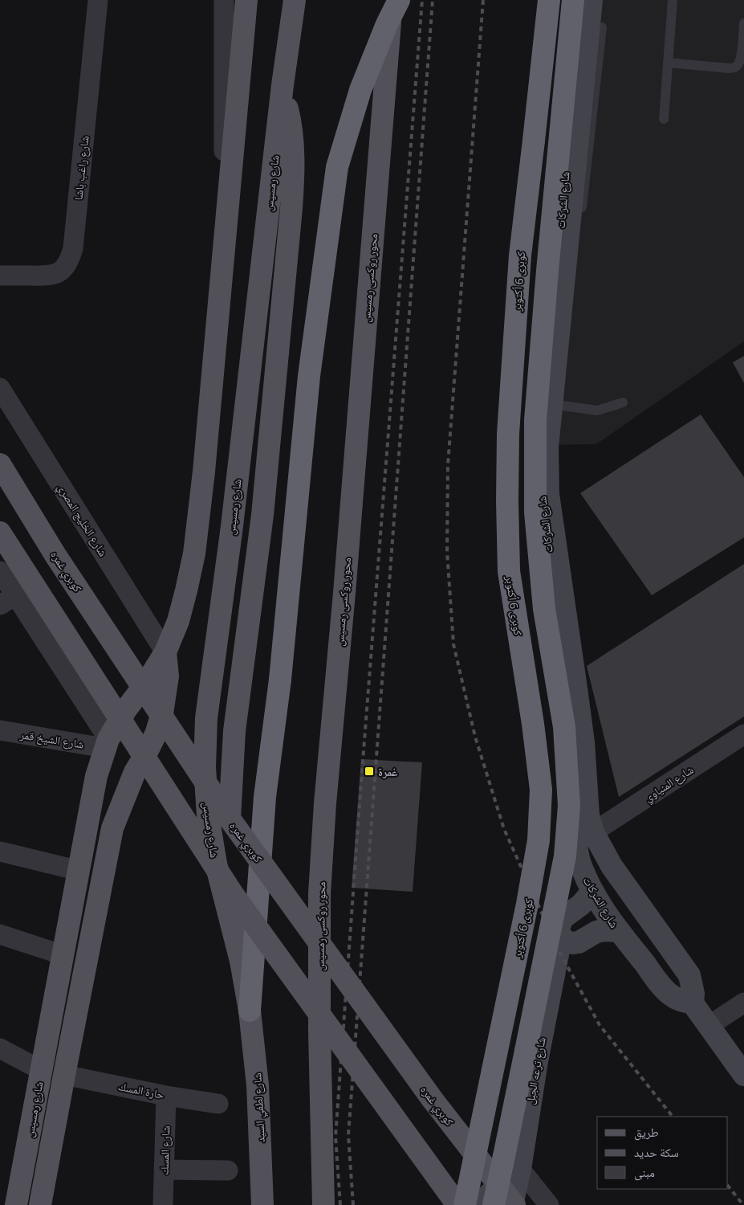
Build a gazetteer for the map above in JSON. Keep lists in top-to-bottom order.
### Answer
{
  "streets": {
    "highway": ["كوبرى 6 أكتوبر"],
    "main road": [
      "شارع رمسيس",
      "شارع الشركات",
      "محور روكسى رمسيس",
      "كوبري غمره",
      "شارع ترعه الجبل",
      "شارع لطفي السيد"
    ],
    "street": [
      "شارع راغب باشا",
      "شارع الخليج المصري",
      "شارع الشيخ قمر",
      "شارع المنياوي",
      "حارة المسك",
      "شارع المسك"
    ]
  },
  "crossings": [
    ["شارع رمسيس", "شارع الخليج المصري"],
    ["شارع رمسيس", "شارع الشيخ قمر"],
    ["شارع رمسيس", "حارة المسك"],
    ["شارع رمسيس", "شارع لطفي السيد"],
    ["شارع الشركات", "شارع المنياوي"],
    ["شارع الشركات", "شارع ترعه الجبل"],
    ["كوبري غمره", "شارع ترعه الجبل"],
    ["حارة المسك", "شارع المسك"]
  ],
  "places": {
    "transit": ["غمرة"]
  },
  "legend": ["طريق", "سكة حديد", "مبنى"]
}
